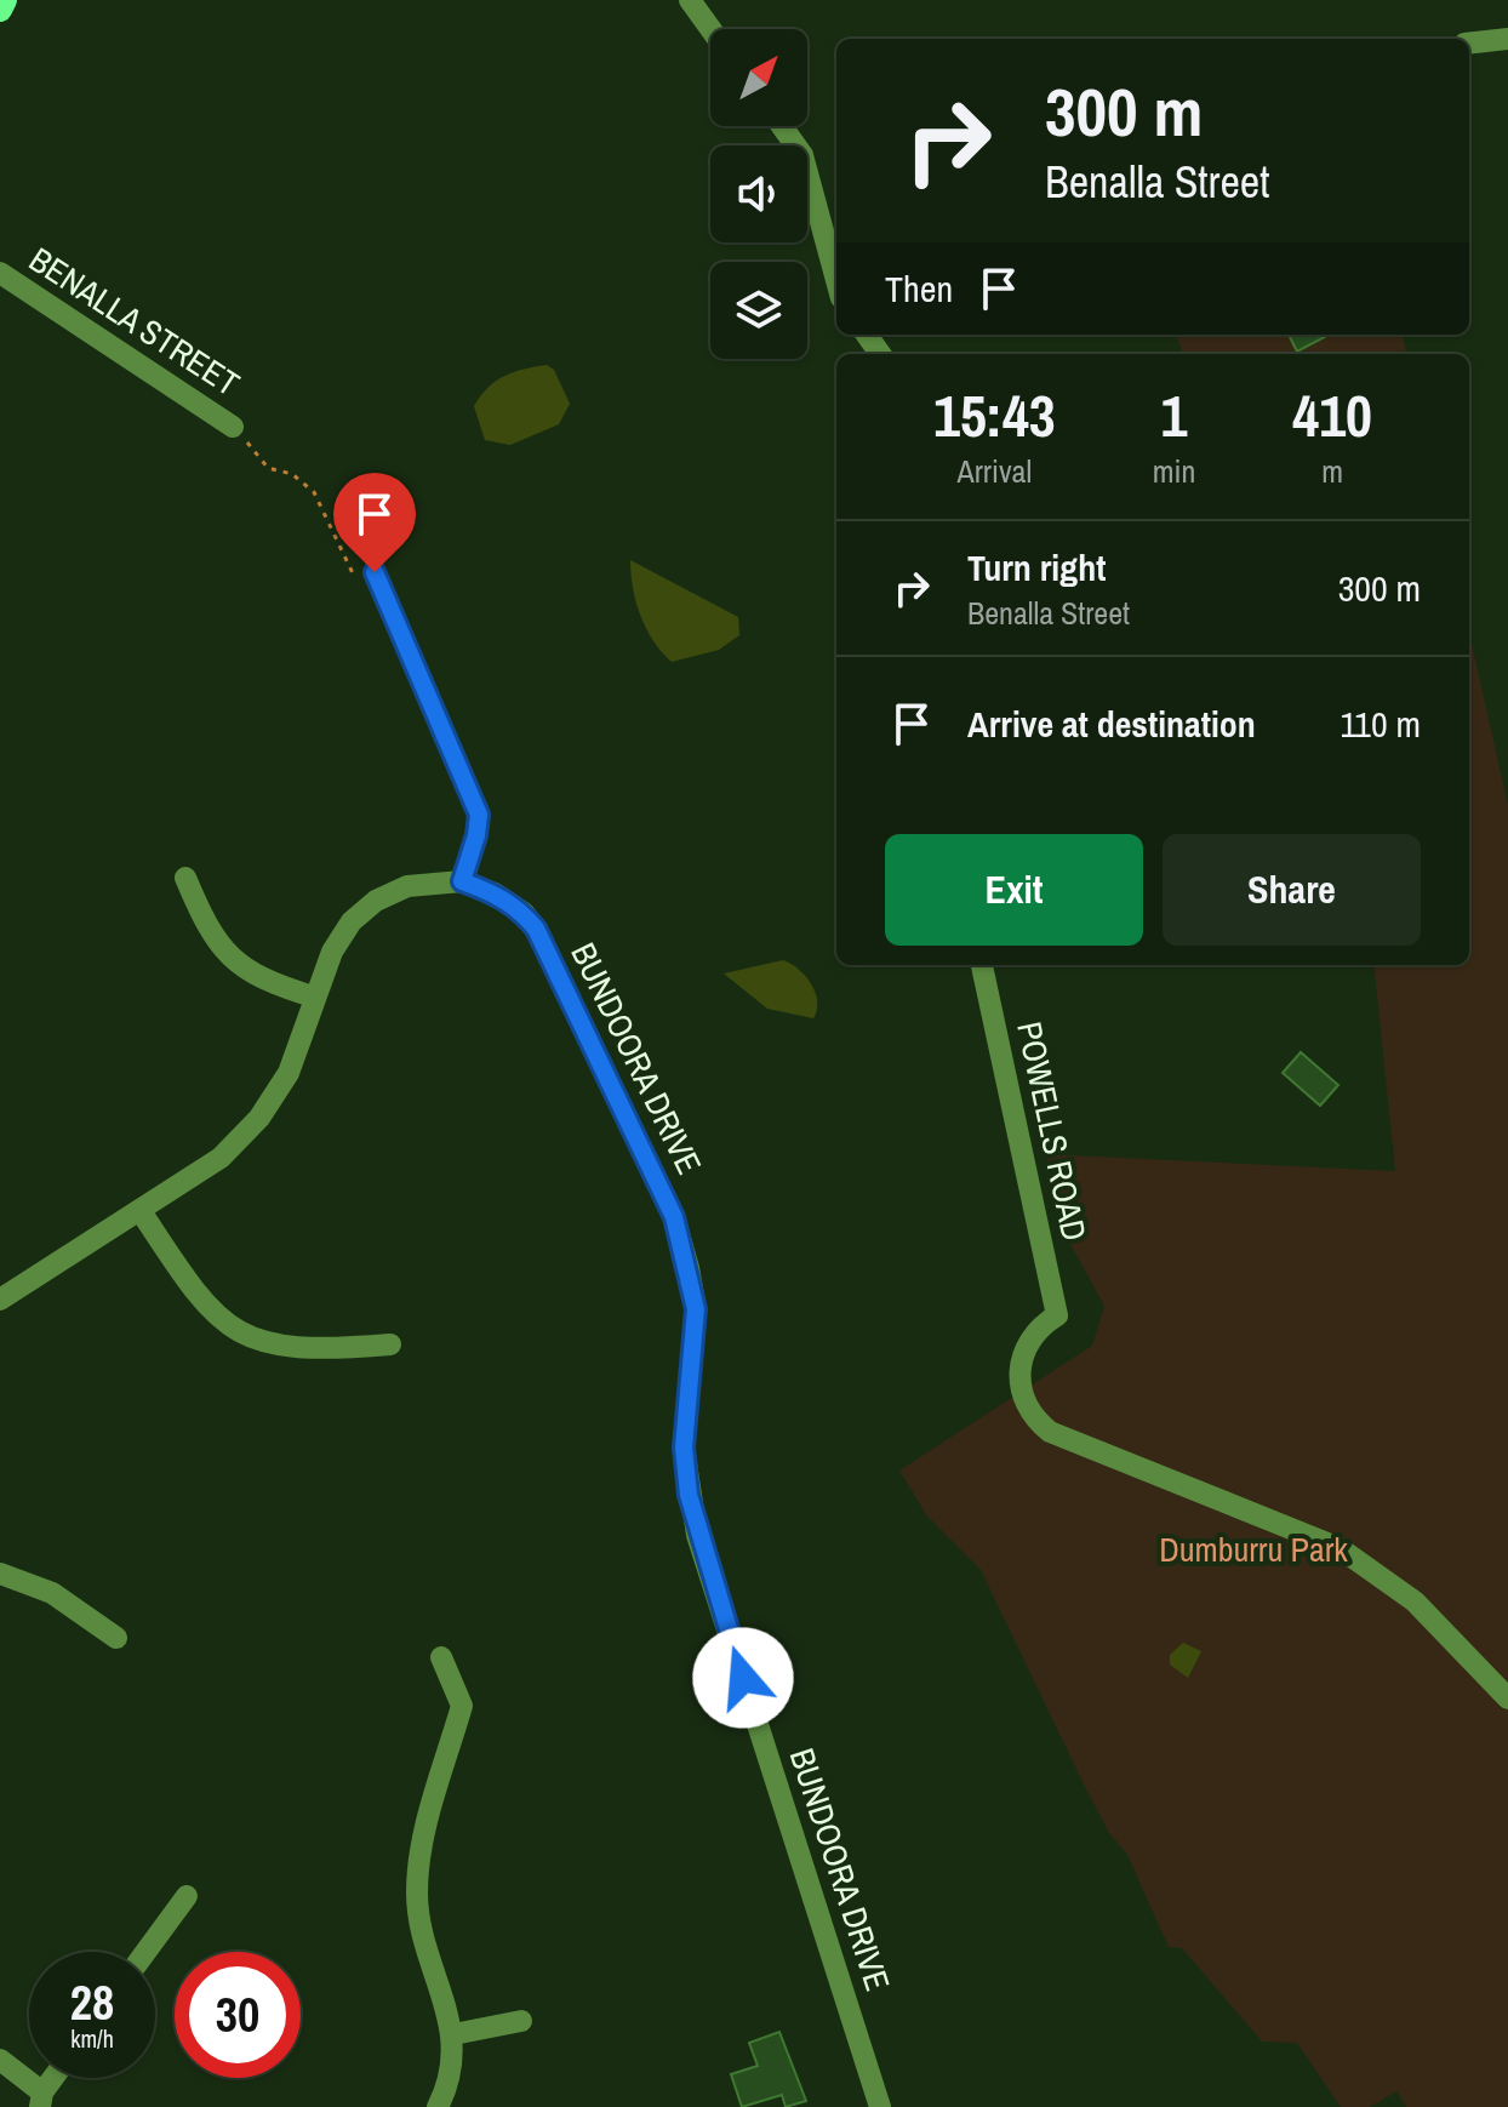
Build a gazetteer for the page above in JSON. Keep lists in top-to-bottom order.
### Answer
{
  "streets": {
    "street": ["BENALLA STREET", "BUNDOORA DRIVE", "POWELLS ROAD"]
  },
  "parks": ["Dumburru Park"],
  "north": "top right",
  "page": {
    "turn": ["300 m", "Benalla Street"],
    "then": "Then",
    "eta": [
      "15:43",
      "Arrival",
      "1",
      "min",
      "410",
      "m"
    ],
    "list": [
      {
        "name": "Turn right",
        "note": "Benalla Street",
        "value": "300 m"
      },
      {
        "name": "Arrive at destination",
        "value": "110 m"
      }
    ],
    "buttons": ["Exit", "Share"],
    "speed": "28 km/h",
    "limit": "30"
  }
}
